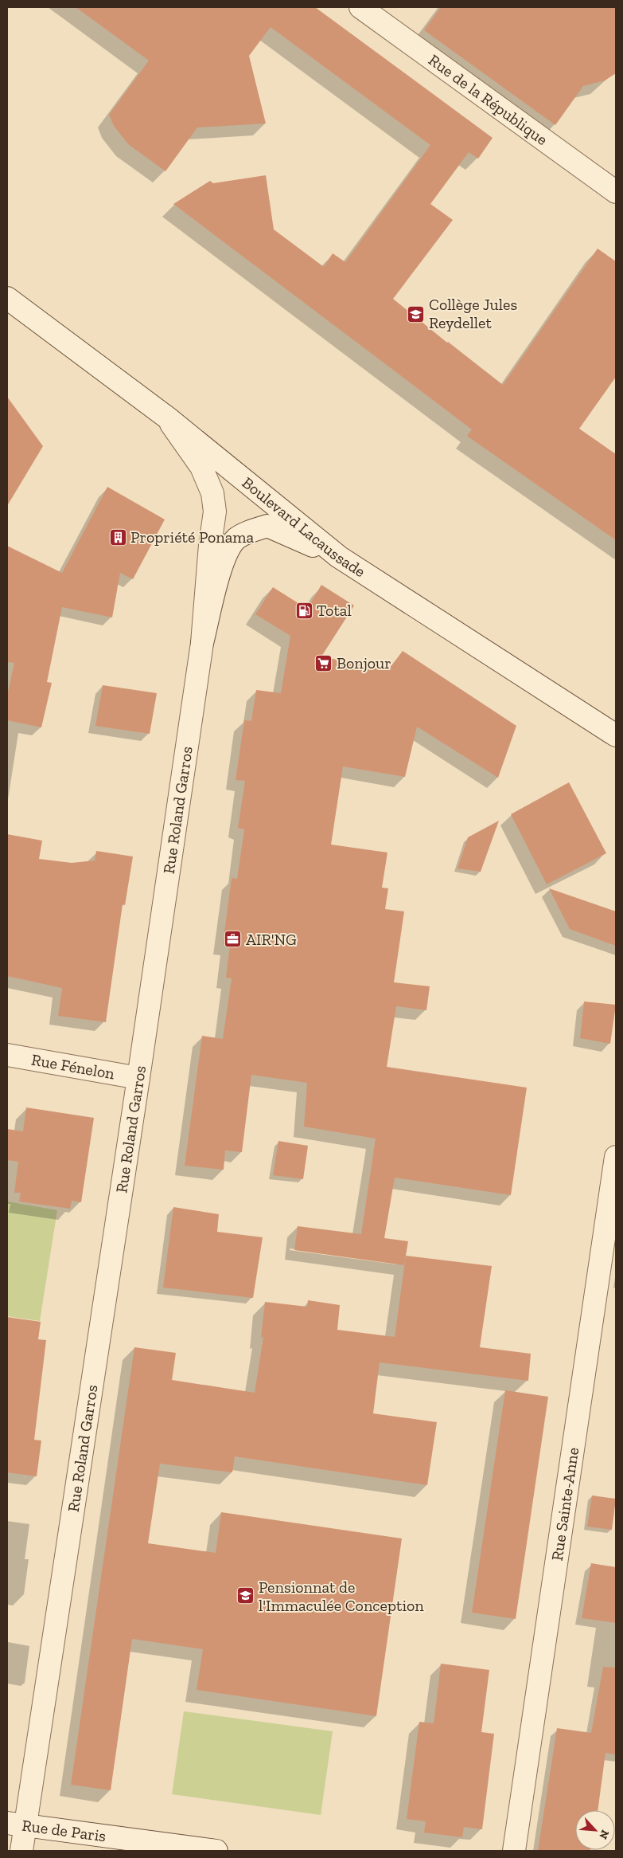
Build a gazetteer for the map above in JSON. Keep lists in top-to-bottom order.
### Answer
{
  "streets": {
    "street": [
      "Rue de la République",
      "Boulevard Lacaussade",
      "Rue Roland Garros",
      "Rue Fénelon",
      "Rue Sainte-Anne",
      "Rue de Paris"
    ]
  },
  "crossings": [
    ["Boulevard Lacaussade", "Rue Roland Garros"],
    ["Rue Roland Garros", "Rue Fénelon"],
    ["Rue Roland Garros", "Rue de Paris"]
  ],
  "places": {
    "school or university": ["Collège Jules Reydellet", "Pensionnat de l'Immaculée Conception"],
    "building": ["Propriété Ponama"],
    "fuel station": ["Total"],
    "supermarket": ["Bonjour"],
    "office": ["AIR'NG"]
  },
  "north": "bottom right"
}
